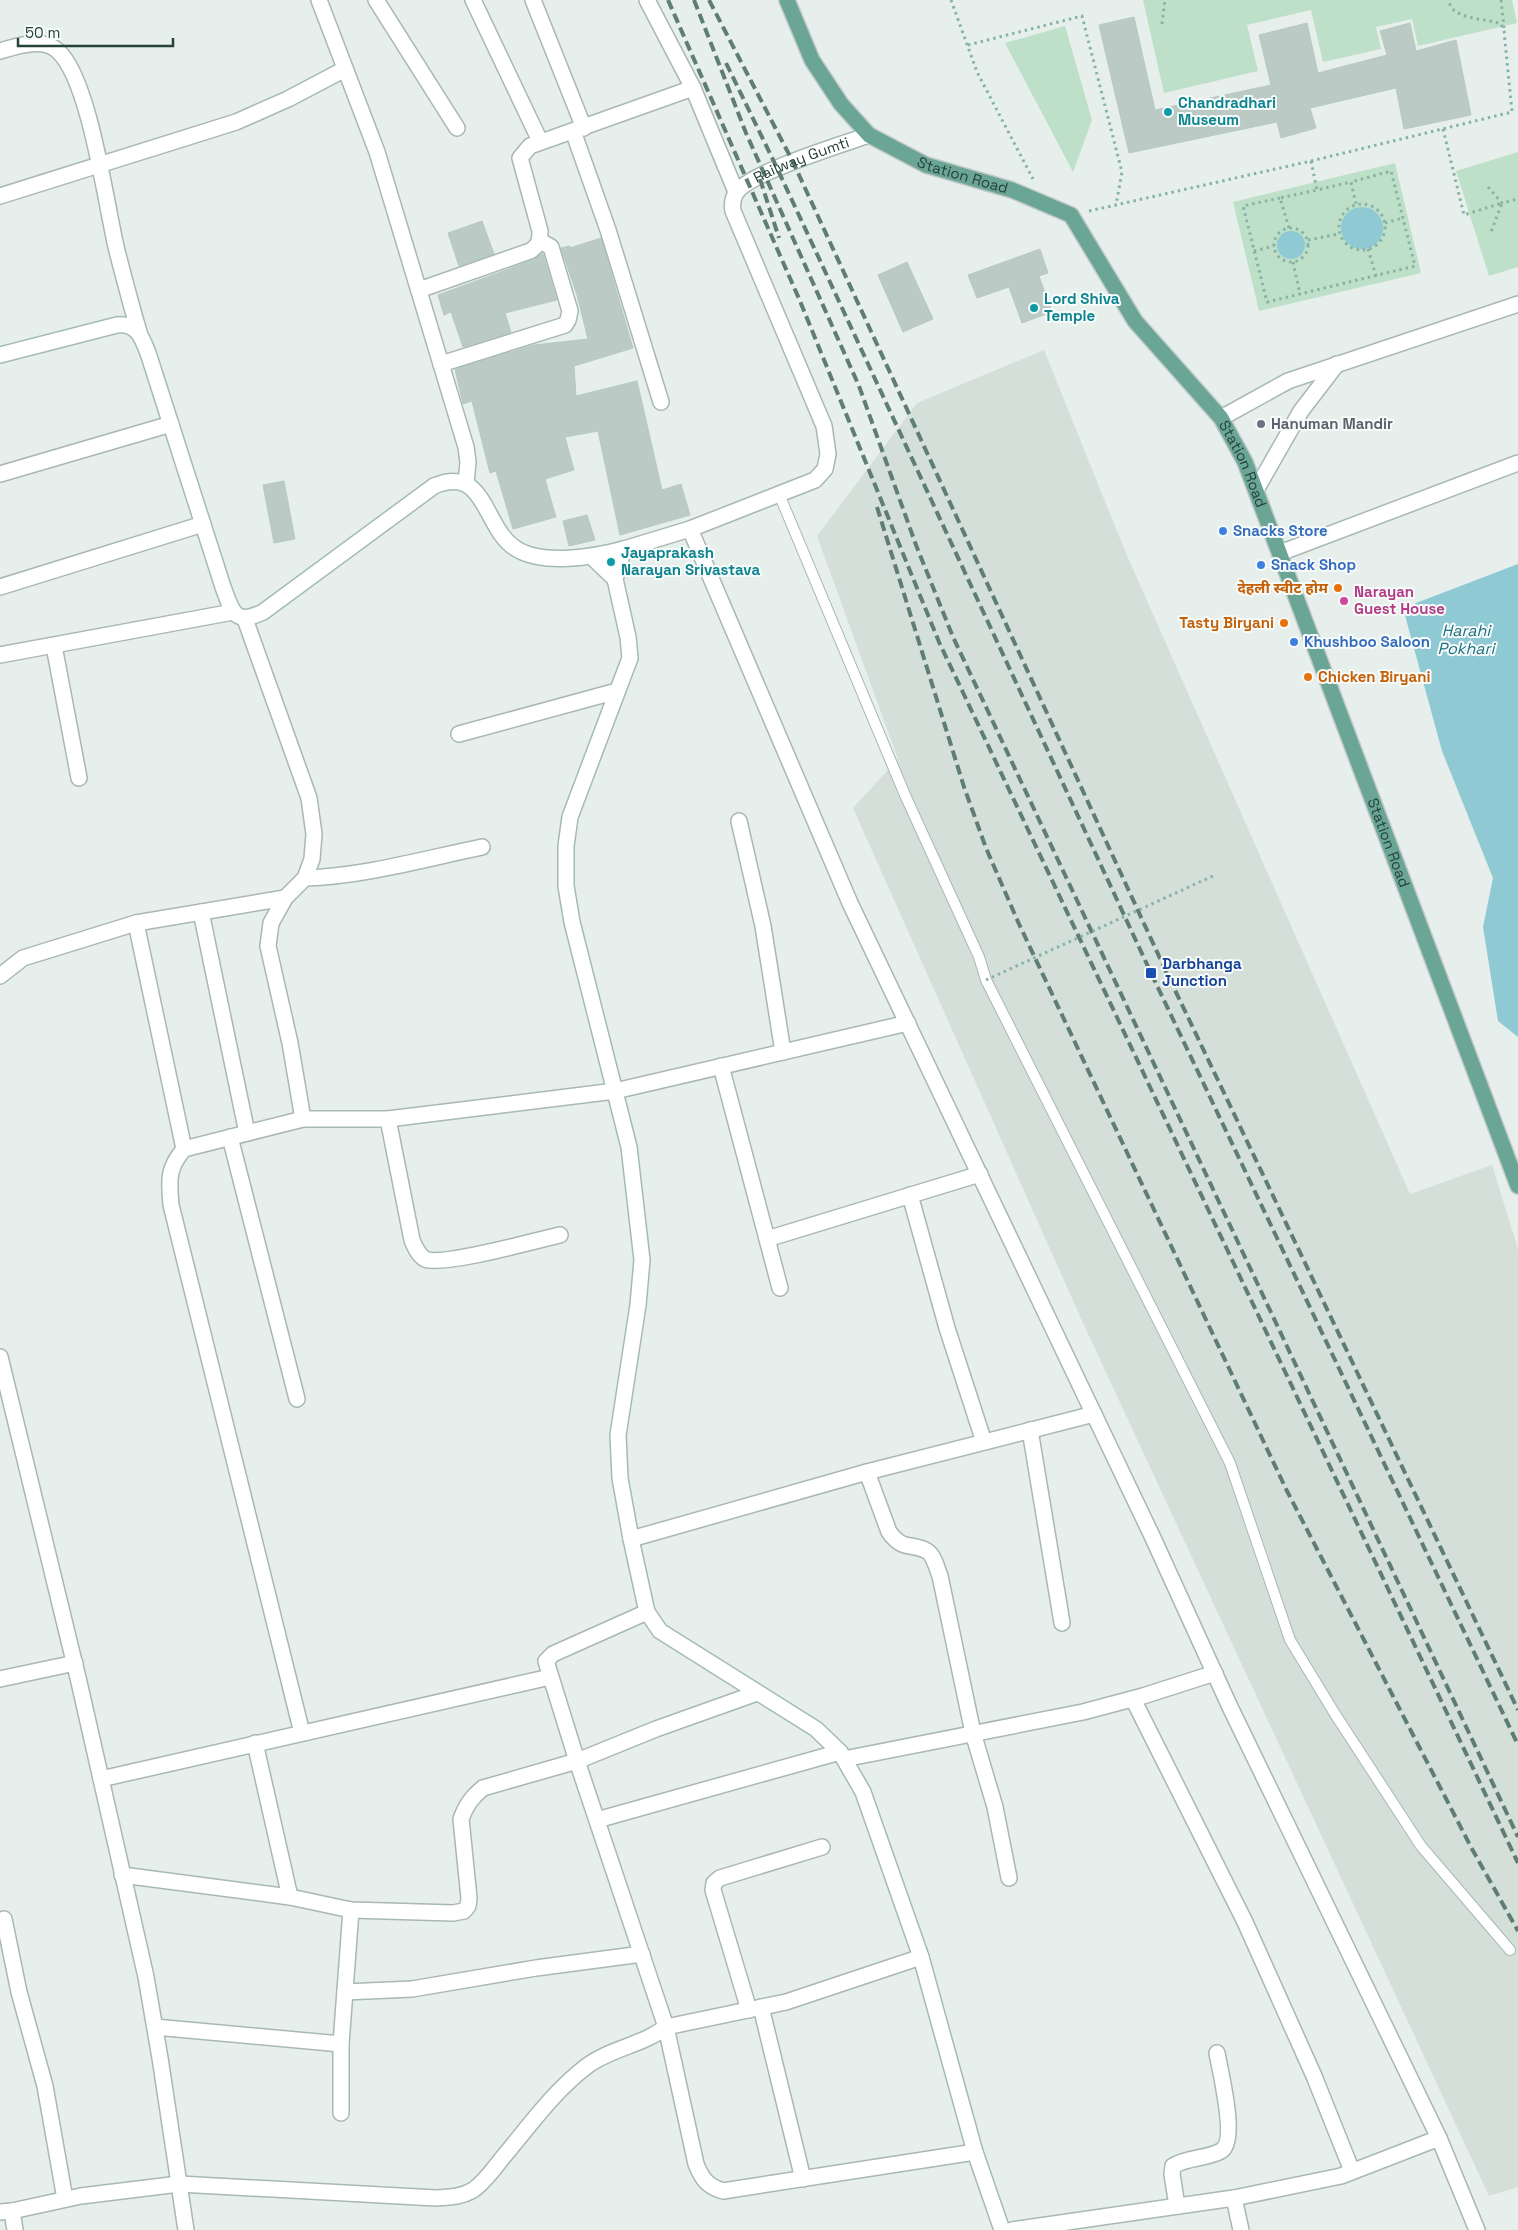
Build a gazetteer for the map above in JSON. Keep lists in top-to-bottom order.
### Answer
{
  "streets": {
    "main road": ["Station Road"],
    "street": ["Railway Gumti"]
  },
  "crossings": [
    ["Railway Gumti", "Station Road"]
  ],
  "water": ["Harahi Pokhari"],
  "places": {
    "other": [
      "Chandradhari Museum",
      "Lord Shiva Temple",
      "Hanuman Mandir",
      "Snacks Store",
      "Jayaprakash Narayan Srivastava",
      "Snack Shop",
      "देहली स्वीट होम",
      "Narayan Guest House",
      "Tasty Biryani",
      "Khushboo Saloon",
      "Chicken Biryani"
    ],
    "transit": ["Darbhanga Junction"]
  },
  "scale_bar": "50 m"
}
